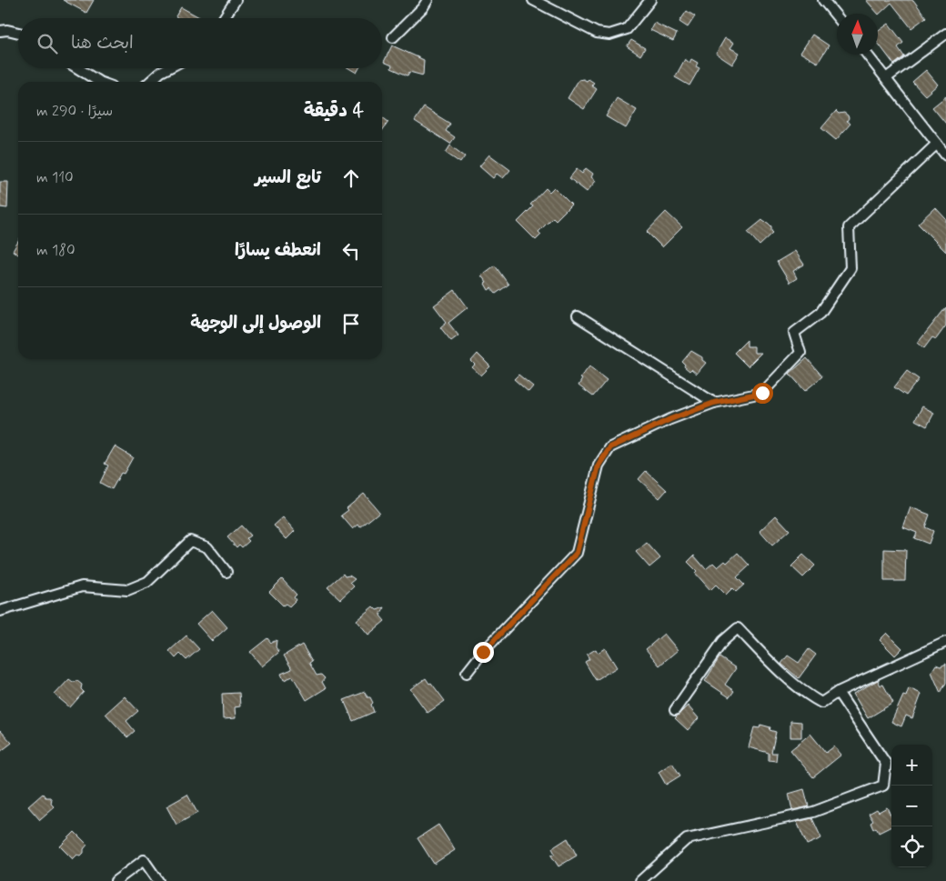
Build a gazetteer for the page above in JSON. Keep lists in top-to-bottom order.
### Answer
{
  "north": "top",
  "page": {
    "search": "ابحث هنا",
    "heading": ["4 دقيقة", "سيرًا · 290 m"],
    "list": [
      ["تابع السير", "110 m"],
      ["انعطف يسارًا", "180 m"],
      "الوصول إلى الوجهة"
    ],
    "map_buttons": ["+", "−"]
  }
}
